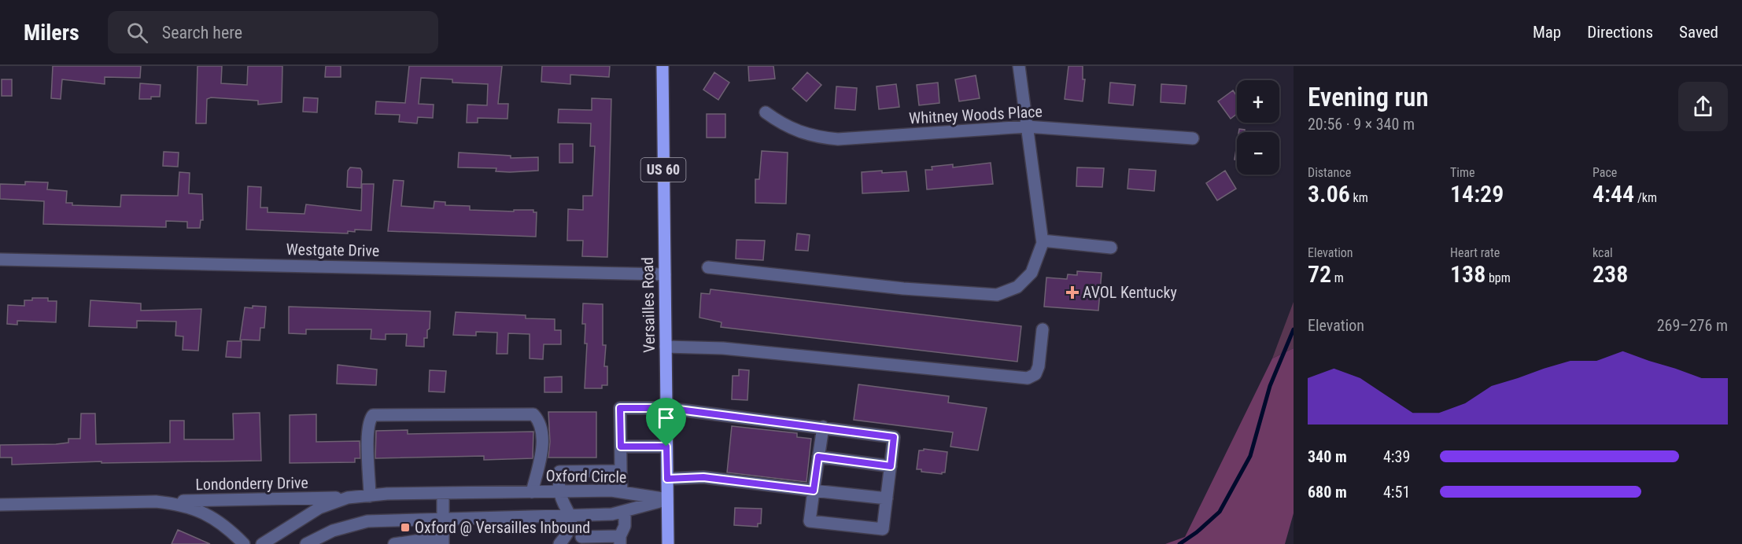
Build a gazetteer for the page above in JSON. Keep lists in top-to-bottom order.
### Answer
{
  "streets": {
    "main road": ["US 60", "Versailles Road"],
    "street": [
      "Whitney Woods Place",
      "Westgate Drive",
      "Oxford Circle",
      "Londonderry Drive"
    ]
  },
  "crossings": [
    ["Westgate Drive", "Versailles Road"],
    ["Versailles Road", "Oxford Circle"],
    ["Oxford Circle", "Londonderry Drive"]
  ],
  "places": {
    "health": ["AVOL Kentucky"],
    "transit": ["Oxford @ Versailles Inbound"]
  },
  "page": {
    "header": "Milers",
    "search": "Search here",
    "nav": ["Map", "Directions", "Saved"],
    "heading": ["Evening run", "20:56 · 9 × 340 m"],
    "map_buttons": ["+", "−"],
    "stats": [
      ["Distance", "3.06 km"],
      ["Time", "14:29"],
      ["Pace", "4:44 /km"],
      ["Elevation", "72 m"],
      ["Heart rate", "138 bpm"],
      ["kcal", "238"]
    ],
    "chart": ["Elevation", "269–276 m"],
    "list": [
      {
        "name": "340 m",
        "note": "4:39"
      },
      {
        "name": "680 m",
        "note": "4:51"
      }
    ]
  }
}
